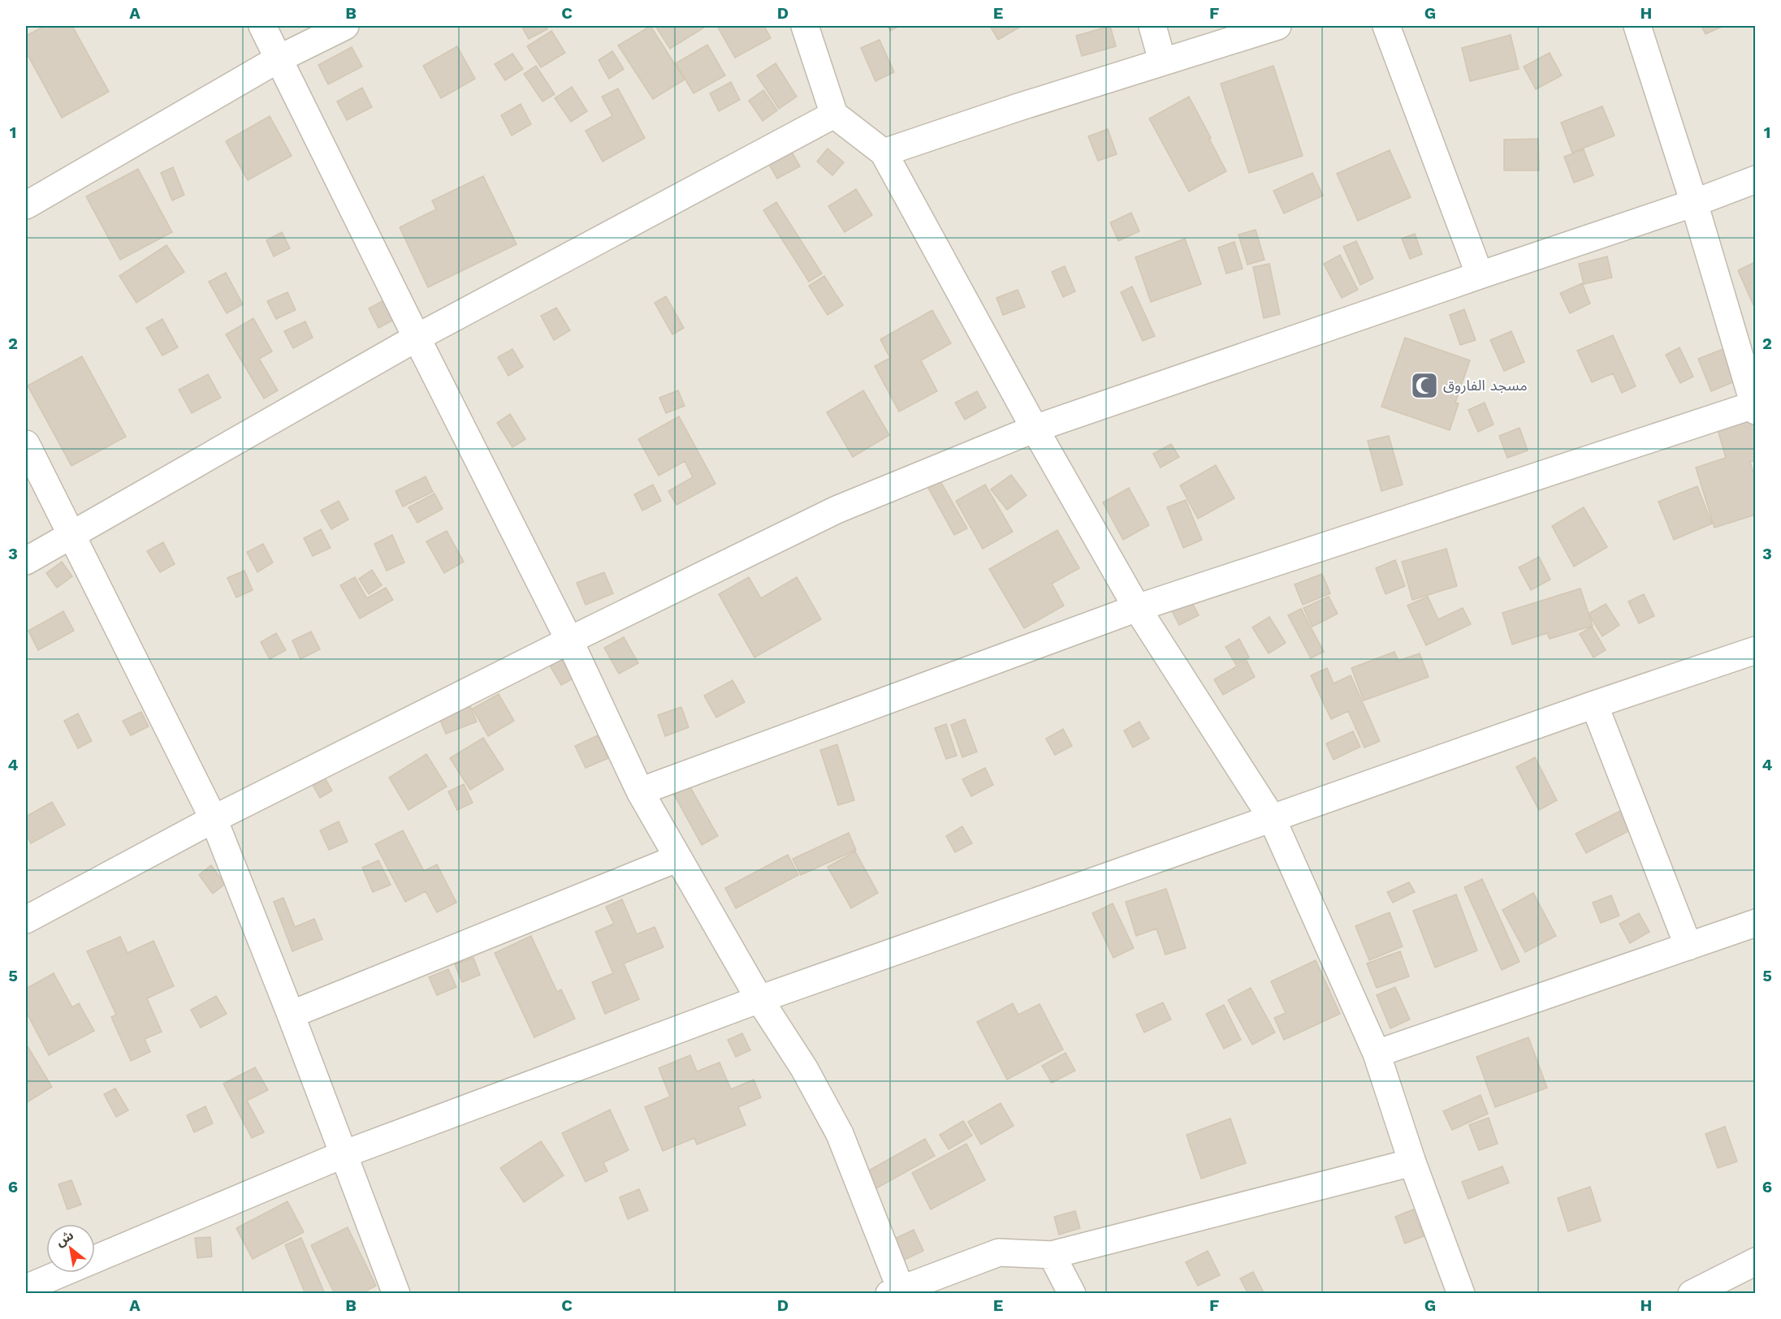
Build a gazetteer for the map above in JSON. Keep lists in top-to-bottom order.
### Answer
{
  "places": {
    "mosque": ["مسجد الفاروق"]
  },
  "north": "top left",
  "grid": {
    "columns": [
      "A",
      "B",
      "C",
      "D",
      "E",
      "F",
      "G",
      "H"
    ],
    "rows": [
      "1",
      "2",
      "3",
      "4",
      "5",
      "6"
    ]
  }
}
